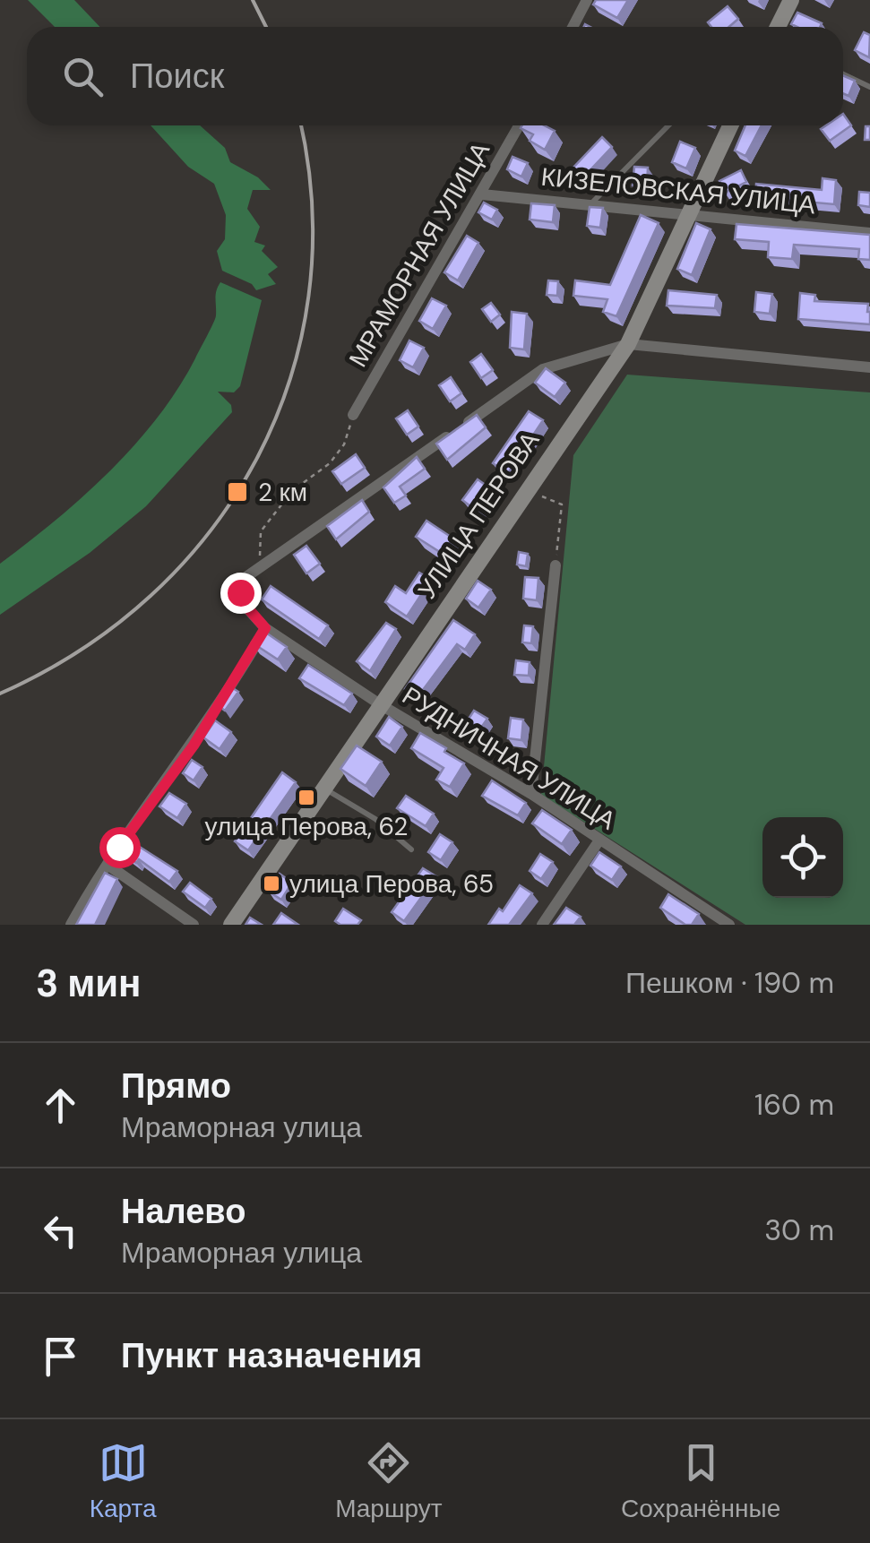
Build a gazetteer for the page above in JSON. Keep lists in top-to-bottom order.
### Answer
{
  "streets": {
    "main road": ["УЛИЦА ПЕРОВА"],
    "street": ["КИЗЕЛОВСКАЯ УЛИЦА", "МРАМОРНАЯ УЛИЦА", "РУДНИЧНАЯ УЛИЦА"]
  },
  "crossings": [
    ["КИЗЕЛОВСКАЯ УЛИЦА", "МРАМОРНАЯ УЛИЦА"],
    ["КИЗЕЛОВСКАЯ УЛИЦА", "УЛИЦА ПЕРОВА"],
    ["УЛИЦА ПЕРОВА", "РУДНИЧНАЯ УЛИЦА"]
  ],
  "places": {
    "transit": ["2 км", "улица Перова, 62", "улица Перова, 65"]
  },
  "page": {
    "search": "Поиск",
    "heading": ["3 мин", "Пешком · 190 m"],
    "list": [
      ["Прямо", "Мраморная улица", "160 m"],
      ["Налево", "Мраморная улица", "30 m"],
      "Пункт назначения"
    ],
    "nav": ["Карта", "Маршрут", "Сохранённые"]
  }
}
